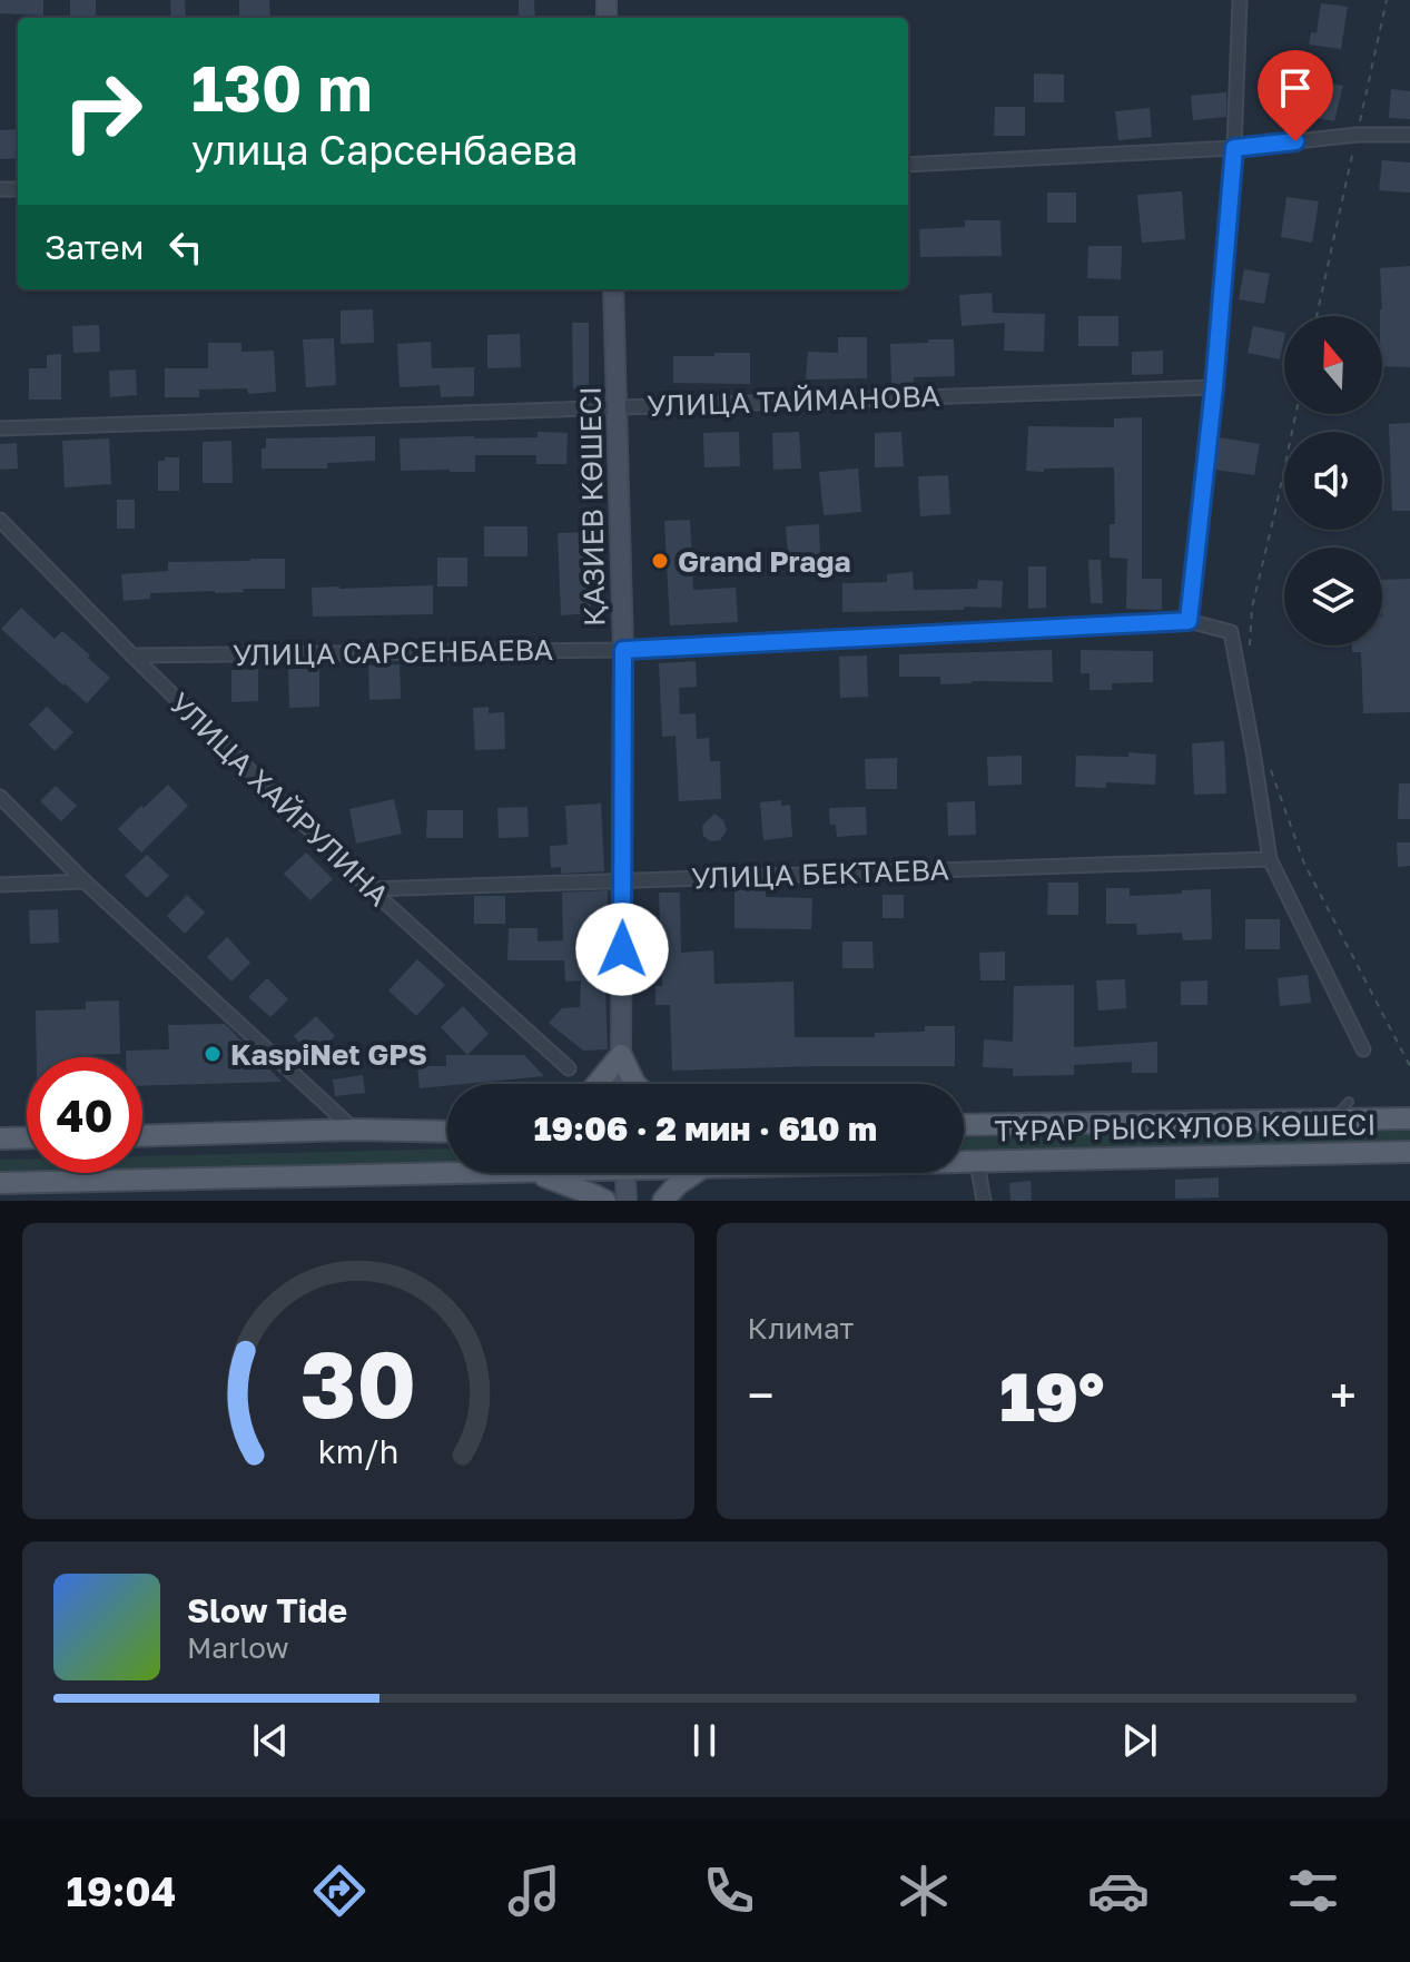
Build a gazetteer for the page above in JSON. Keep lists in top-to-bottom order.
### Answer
{
  "streets": {
    "main road": ["ТҰРАР РЫСКҰЛОВ КӨШЕСІ"],
    "street": [
      "УЛИЦА ТАЙМАНОВА",
      "ҚАЗИЕВ КӨШЕСІ",
      "УЛИЦА САРСЕНБАЕВА",
      "УЛИЦА ХАЙРУЛИНА",
      "УЛИЦА БЕКТАЕВА"
    ]
  },
  "crossings": [
    ["УЛИЦА ТАЙМАНОВА", "ҚАЗИЕВ КӨШЕСІ"],
    ["ҚАЗИЕВ КӨШЕСІ", "УЛИЦА САРСЕНБАЕВА"],
    ["ҚАЗИЕВ КӨШЕСІ", "УЛИЦА БЕКТАЕВА"],
    ["УЛИЦА САРСЕНБАЕВА", "УЛИЦА ХАЙРУЛИНА"],
    ["УЛИЦА САРСЕНБАЕВА", "УЛИЦА БЕКТАЕВА"],
    ["УЛИЦА ХАЙРУЛИНА", "УЛИЦА БЕКТАЕВА"]
  ],
  "places": ["Grand Praga", "KaspiNet GPS"],
  "north": "top",
  "page": {
    "turn": ["130 m", "улица Сарсенбаева"],
    "then": "Затем",
    "limit": "40",
    "trip": "19:06 · 2 мин · 610 m",
    "tile": "Климат",
    "heat": ["−", "19°", "+"],
    "song": ["Slow Tide", "Marlow"],
    "tabs": "19:04",
    "gauge": ["30", "km/h"]
  }
}
